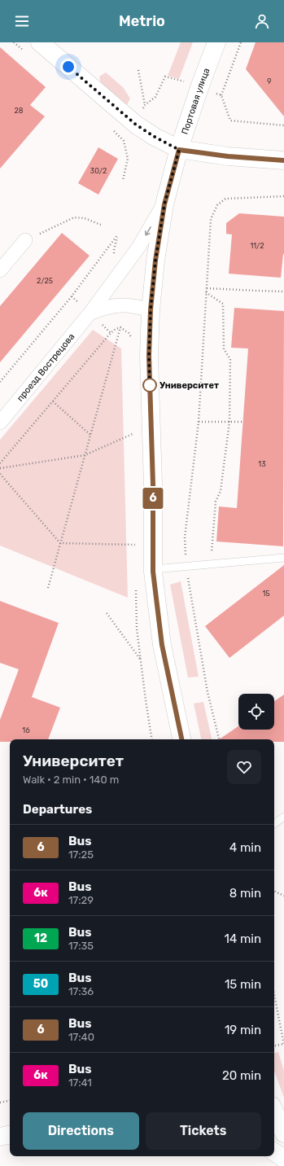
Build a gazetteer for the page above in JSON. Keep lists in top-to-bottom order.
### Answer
{
  "streets": {
    "main road": ["Портовая улица"],
    "street": ["проезд Вострецова"]
  },
  "crossings": [
    ["Портовая улица", "проезд Вострецова"]
  ],
  "one_way": ["проезд Вострецова"],
  "places": ["Университет"],
  "lines": ["bus line 6"],
  "house_numbers": [
    "9",
    "28",
    "30/2",
    "11/2",
    "2/25",
    "13",
    "15",
    "16"
  ],
  "page": {
    "header": "Metrio",
    "on_map": "6",
    "heading": [
      ["Университет", "Walk · 2 min · 140 m"],
      "Departures"
    ],
    "list": [
      {
        "mark": "6",
        "name": "Bus",
        "note": "17:25",
        "value": "4 min"
      },
      {
        "mark": "6к",
        "name": "Bus",
        "note": "17:29",
        "value": "8 min"
      },
      {
        "mark": "12",
        "name": "Bus",
        "note": "17:35",
        "value": "14 min"
      },
      {
        "mark": "50",
        "name": "Bus",
        "note": "17:36",
        "value": "15 min"
      },
      {
        "mark": "6",
        "name": "Bus",
        "note": "17:40",
        "value": "19 min"
      },
      {
        "mark": "6к",
        "name": "Bus",
        "note": "17:41",
        "value": "20 min"
      }
    ],
    "buttons": ["Directions", "Tickets"]
  }
}
